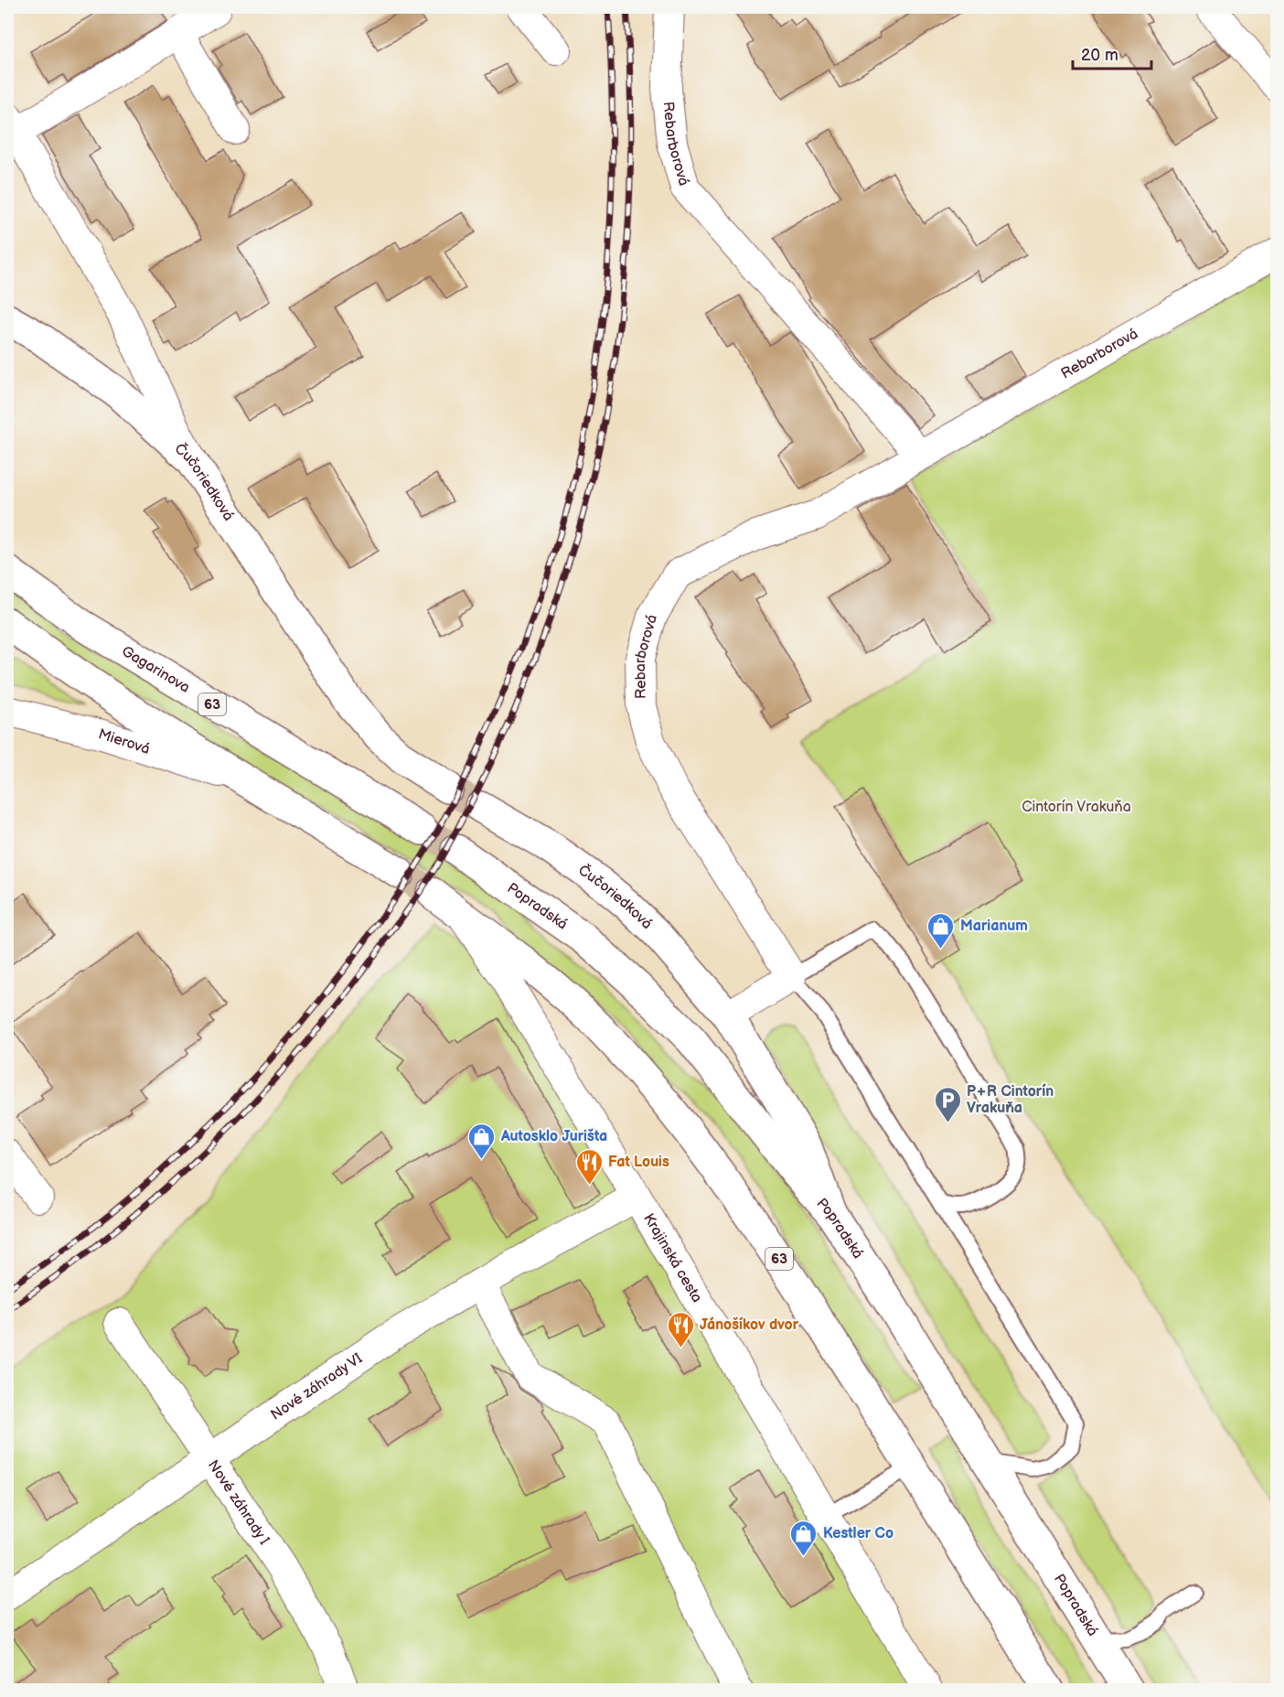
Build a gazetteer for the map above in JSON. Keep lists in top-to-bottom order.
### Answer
{
  "streets": {
    "main road": [
      "Čučoriedková",
      "Gagarinova",
      "63",
      "Popradská"
    ],
    "street": [
      "Rebarborová",
      "Mierová",
      "Krajinská cesta",
      "Nové záhrady VI",
      "Nové záhrady I"
    ]
  },
  "crossings": [
    ["Čučoriedková", "Popradská"],
    ["63", "Krajinská cesta"],
    ["Krajinská cesta", "Nové záhrady VI"],
    ["Nové záhrady VI", "Nové záhrady I"]
  ],
  "parks": ["Cintorín Vrakuňa"],
  "places": {
    "shop": ["Marianum", "Autosklo Jurišta", "Kestler Co"],
    "parking": ["P+R Cintorín Vrakuňa"],
    "restaurant": ["Fat Louis", "Jánošíkov dvor"]
  },
  "scale_bar": "20 m"
}
